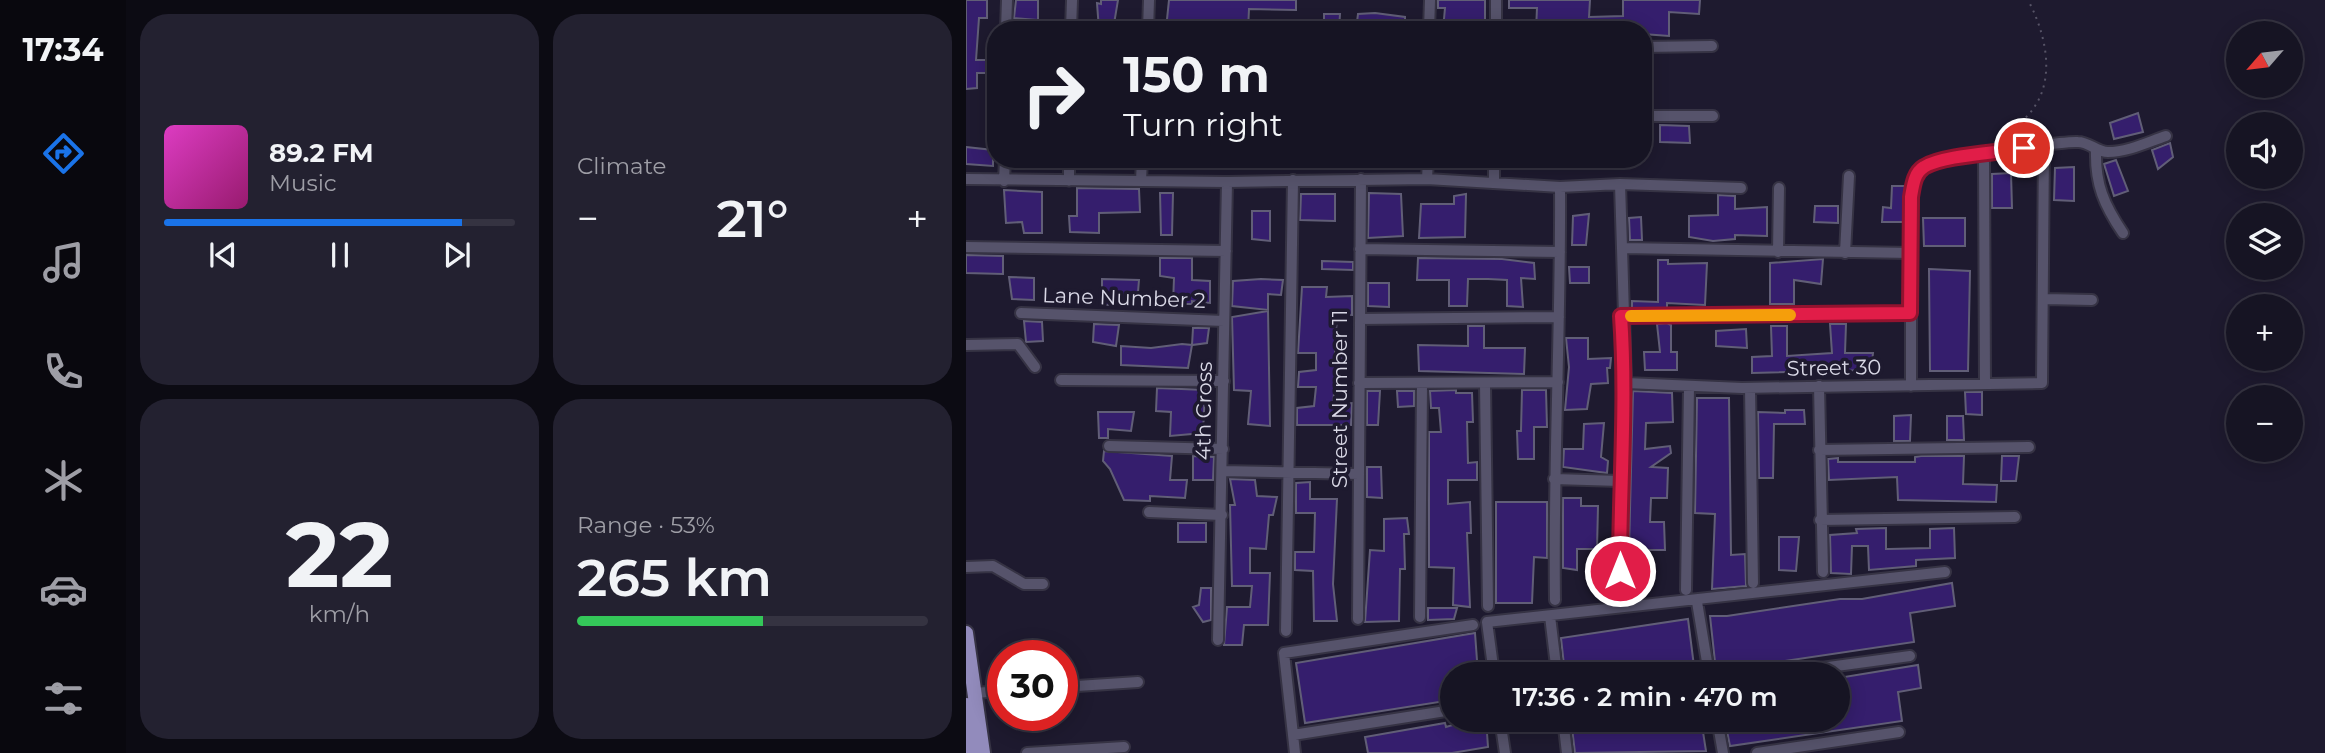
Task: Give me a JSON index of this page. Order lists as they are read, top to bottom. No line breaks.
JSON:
{"streets":{"street":["Lane Number 2","Street 30","Street Number 11","4th Cross"]},"crossings":[["Lane Number 2","4th Cross"]],"north":"bottom left","page":{"tabs":"17:34","tile":["Climate",["22","km/h"],["Range · 53%","265 km"]],"map_buttons":["+","−"],"turn":["150 m","Turn right"],"song":["89.2 FM","Music"],"heat":["−","21°","+"],"limit":"30","trip":"17:36 · 2 min · 470 m"}}
